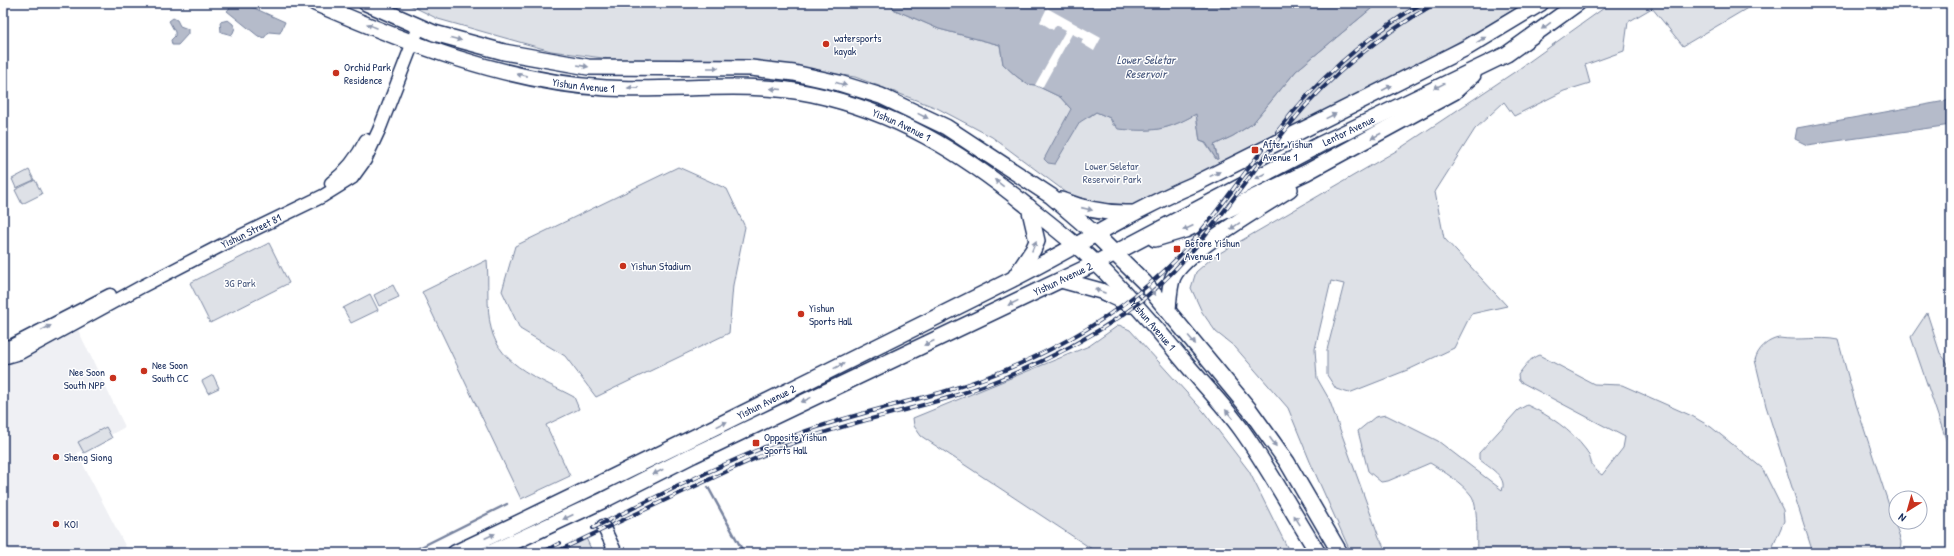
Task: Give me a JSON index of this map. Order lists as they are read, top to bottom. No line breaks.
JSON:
{"streets":{"main road":["Yishun Avenue 1","Lentor Avenue","Yishun Avenue 2"],"street":["Yishun Street 81"]},"crossings":[["Yishun Avenue 1","Lentor Avenue"],["Yishun Avenue 1","Yishun Street 81"],["Yishun Avenue 1","Yishun Avenue 2"],["Lentor Avenue","Yishun Avenue 2"]],"water":["Lower Seletar Reservoir"],"parks":["Lower Seletar Reservoir Park","3G Park"],"places":{"other":["watersports kayak","Orchid Park Residence","Yishun Stadium","Yishun Sports Hall","Nee Soon South CC","Nee Soon South NPP","Sheng Siong","KOI"],"transit":["After Yishun Avenue 1","Before Yishun Avenue 1","Opposite Yishun Sports Hall"]},"north":"bottom left"}
